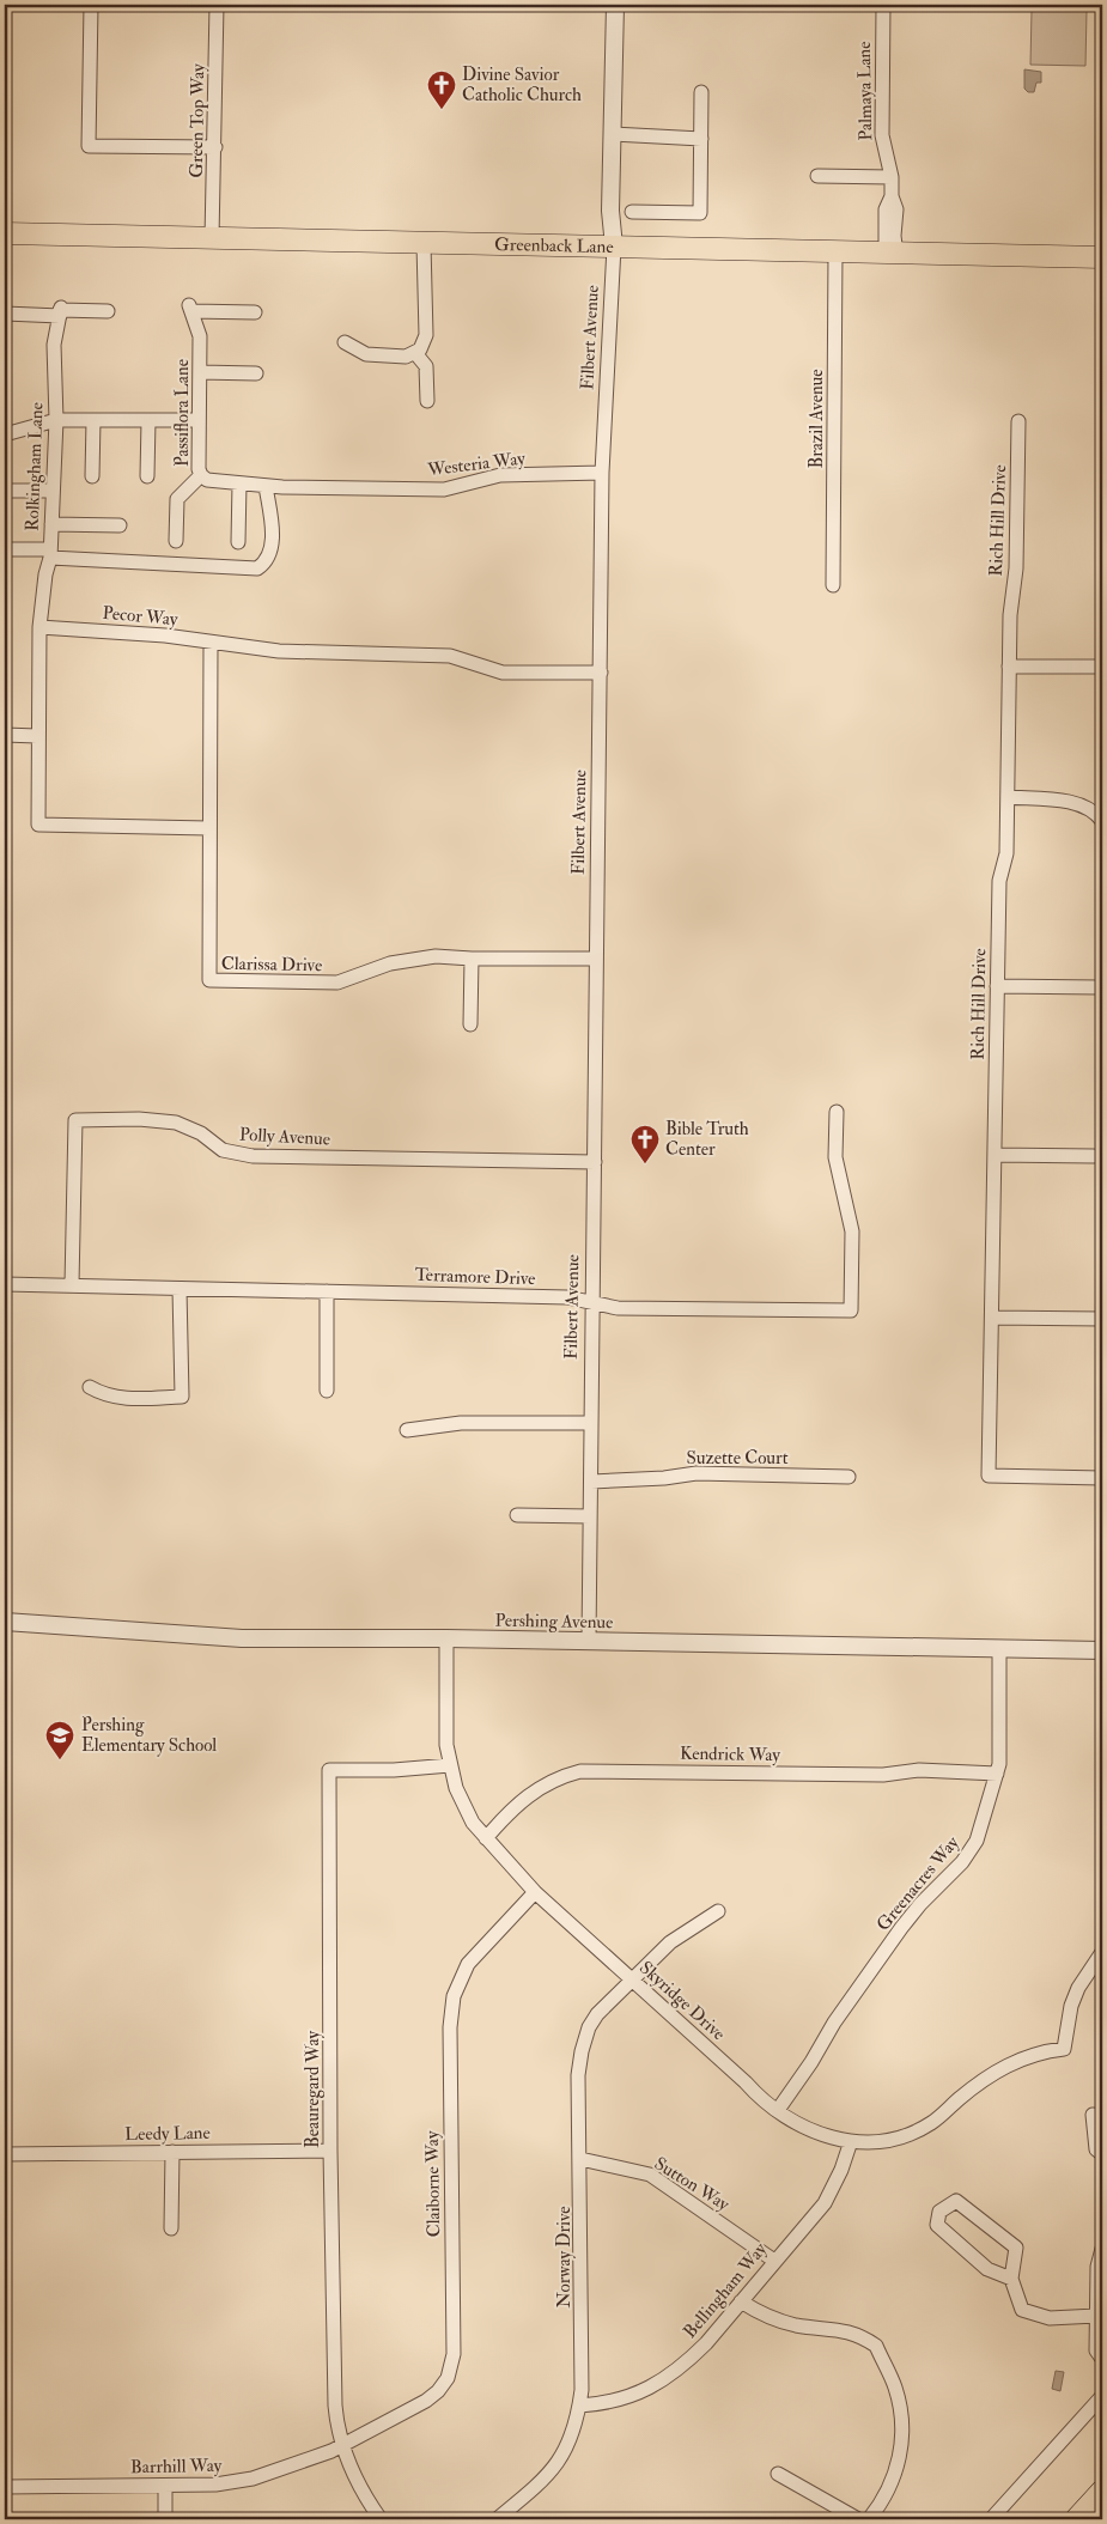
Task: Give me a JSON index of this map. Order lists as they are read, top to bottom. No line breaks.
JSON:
{"streets":{"main road":["Greenback Lane"],"street":["Palmaya Lane","Green Top Way","Filbert Avenue","Passiflora Lane","Brazil Avenue","Westeria Way","Rolkingham Lane","Rich Hill Drive","Pecor Way","Clarissa Drive","Polly Avenue","Terramore Drive","Suzette Court","Pershing Avenue","Kendrick Way","Greenacres Way","Skyridge Drive","Beauregard Way","Leedy Lane","Claiborne Way","Sutton Way","Norway Drive","Bellingham Way","Barrhill Way"]},"crossings":[["Palmaya Lane","Greenback Lane"],["Green Top Way","Greenback Lane"],["Greenback Lane","Filbert Avenue"],["Greenback Lane","Brazil Avenue"],["Filbert Avenue","Westeria Way"],["Filbert Avenue","Pecor Way"],["Filbert Avenue","Clarissa Drive"],["Filbert Avenue","Polly Avenue"],["Filbert Avenue","Terramore Drive"],["Filbert Avenue","Suzette Court"],["Filbert Avenue","Pershing Avenue"],["Passiflora Lane","Westeria Way"],["Rolkingham Lane","Pecor Way"],["Pecor Way","Clarissa Drive"],["Polly Avenue","Terramore Drive"],["Pershing Avenue","Greenacres Way"],["Pershing Avenue","Skyridge Drive"],["Kendrick Way","Greenacres Way"],["Kendrick Way","Skyridge Drive"],["Greenacres Way","Skyridge Drive"],["Skyridge Drive","Beauregard Way"],["Skyridge Drive","Claiborne Way"],["Skyridge Drive","Norway Drive"],["Skyridge Drive","Bellingham Way"],["Beauregard Way","Leedy Lane"],["Beauregard Way","Claiborne Way"],["Beauregard Way","Barrhill Way"],["Claiborne Way","Barrhill Way"],["Sutton Way","Norway Drive"],["Sutton Way","Bellingham Way"],["Norway Drive","Bellingham Way"]],"places":{"church":["Divine Savior Catholic Church","Bible Truth Center"],"school or university":["Pershing Elementary School"]}}
